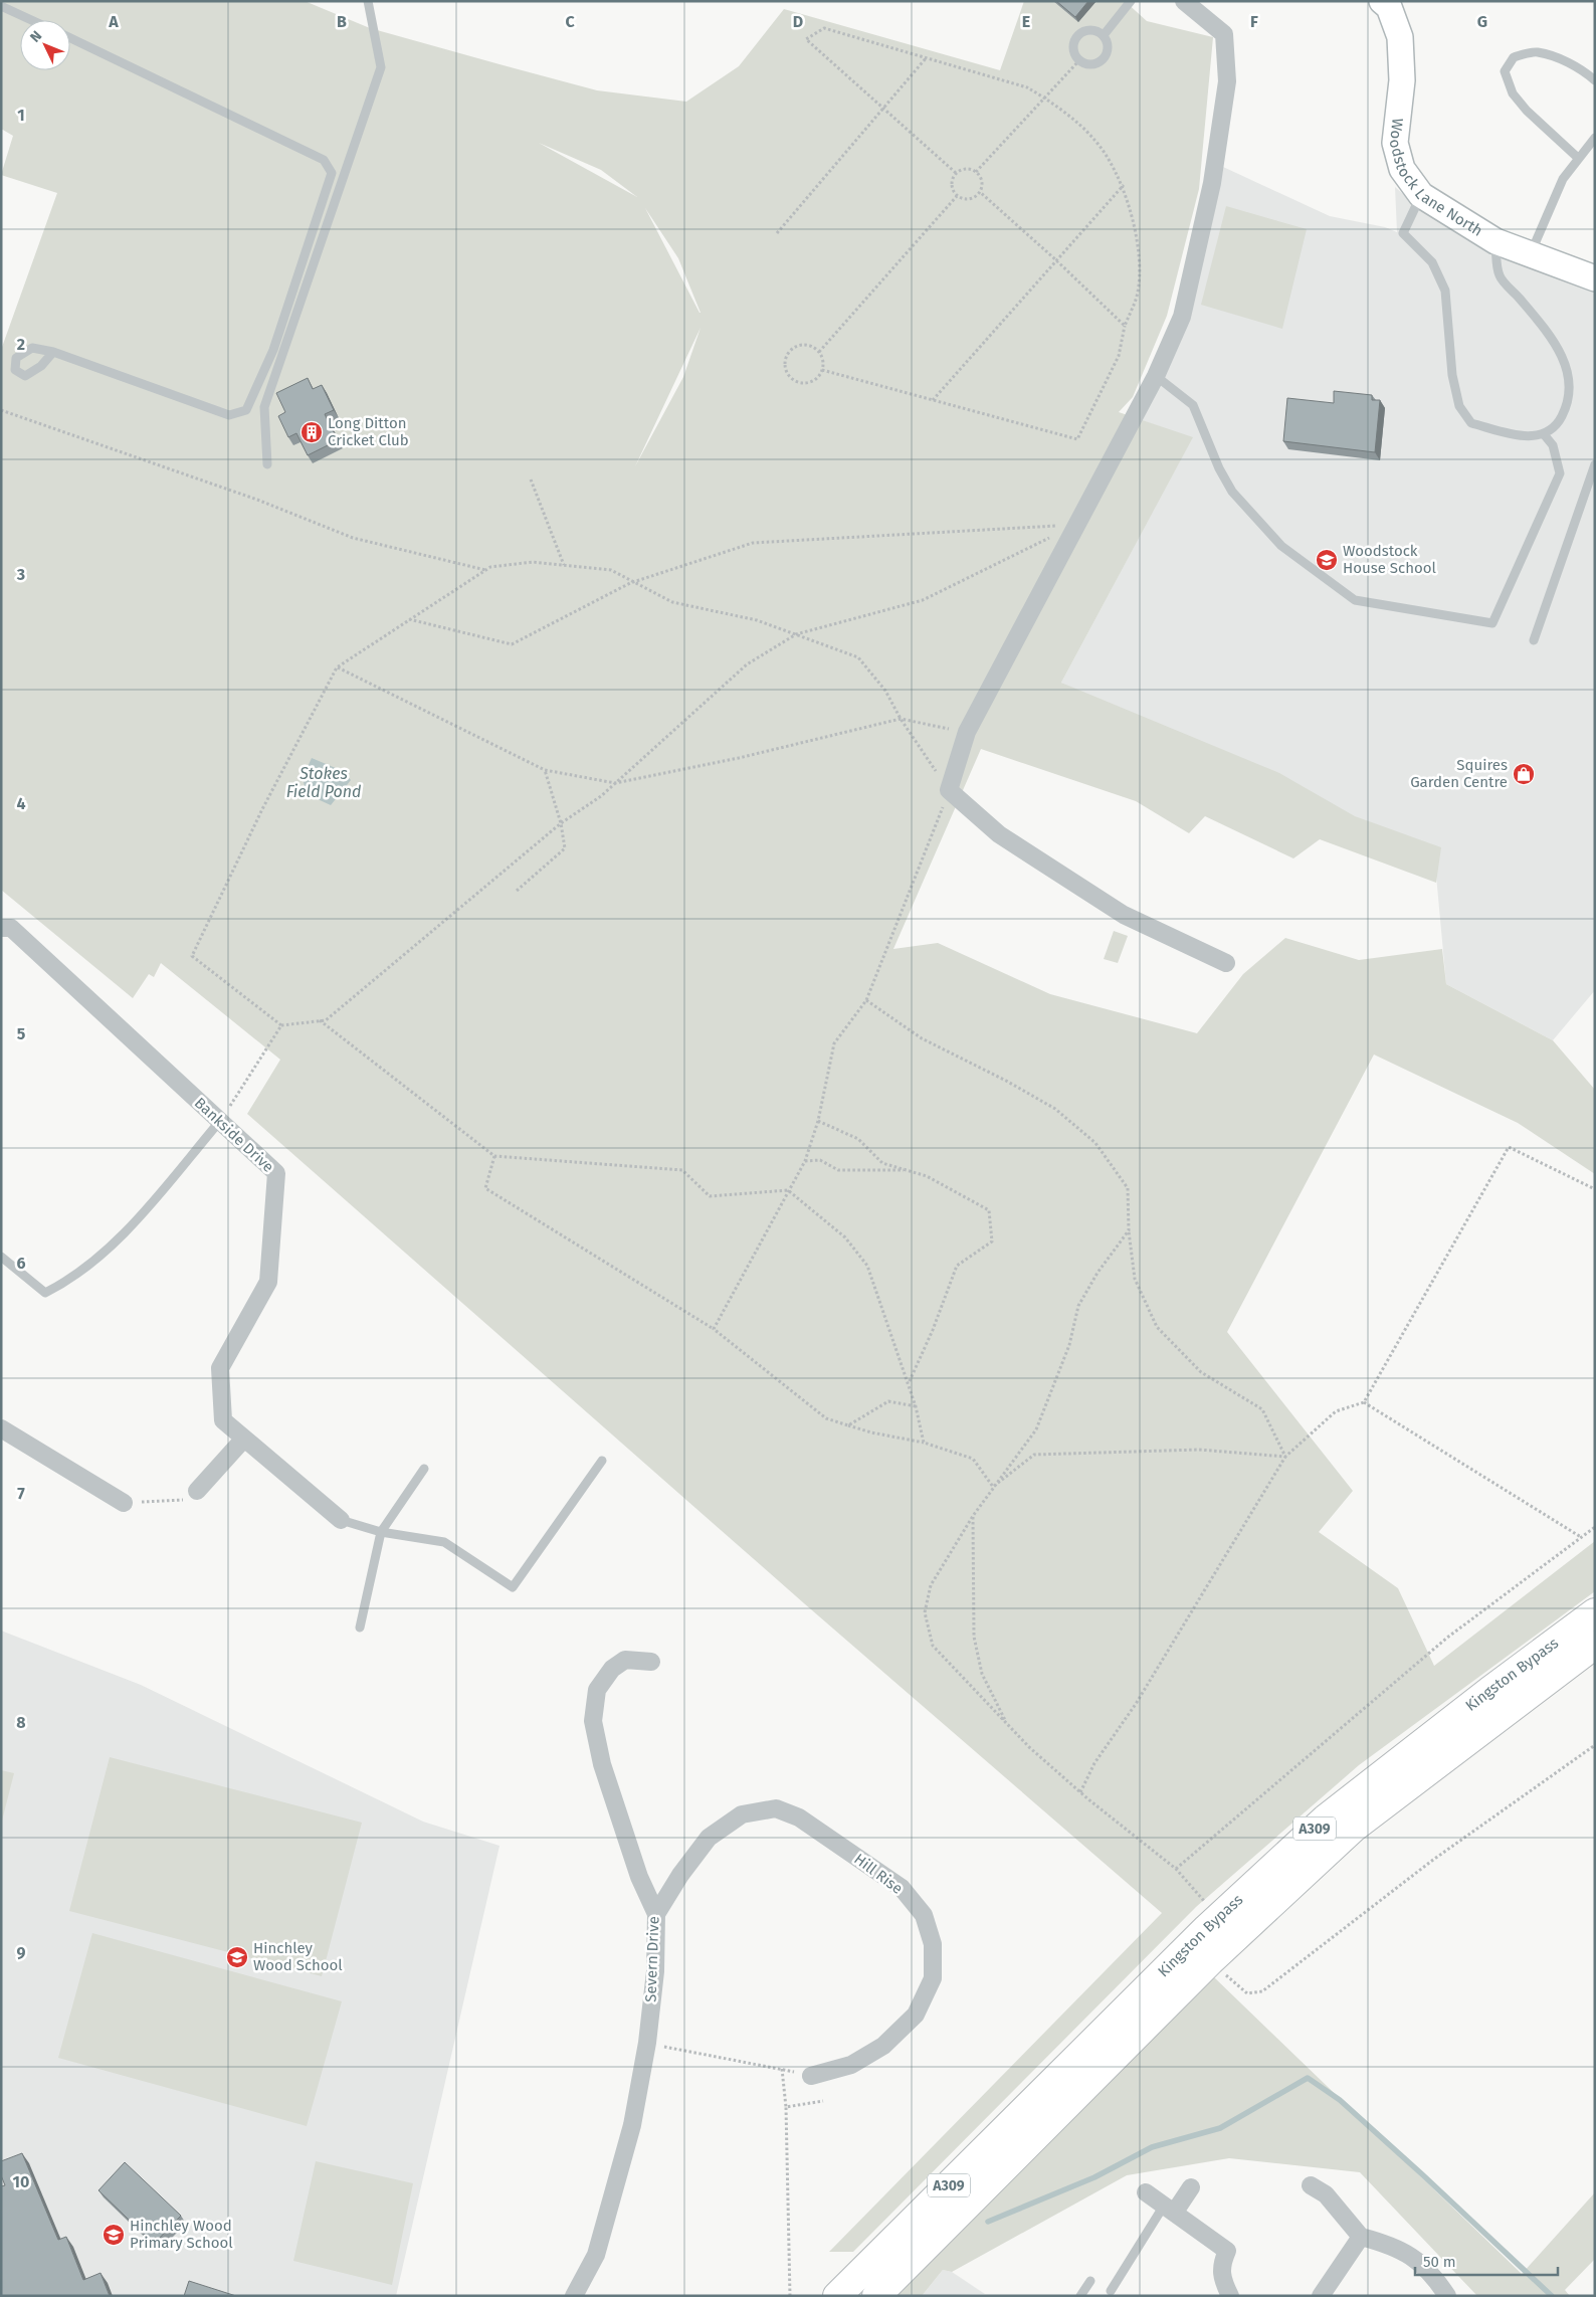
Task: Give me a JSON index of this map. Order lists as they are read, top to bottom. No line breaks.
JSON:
{"streets":{"highway":["Kingston Bypass","A309"],"street":["Woodstock Lane North","Bankside Drive","Hill Rise","Severn Drive"]},"crossings":[["Hill Rise","Severn Drive"]],"water":["Stokes Field Pond"],"places":{"building":["Long Ditton Cricket Club"],"school or university":["Woodstock House School","Hinchley Wood School","Hinchley Wood Primary School"],"shop":["Squires Garden Centre"]},"scale_bar":"50 m","north":"top left","grid":{"columns":["A","B","C","D","E","F","G"],"rows":["1","2","3","4","5","6","7","8","9","10"]}}
